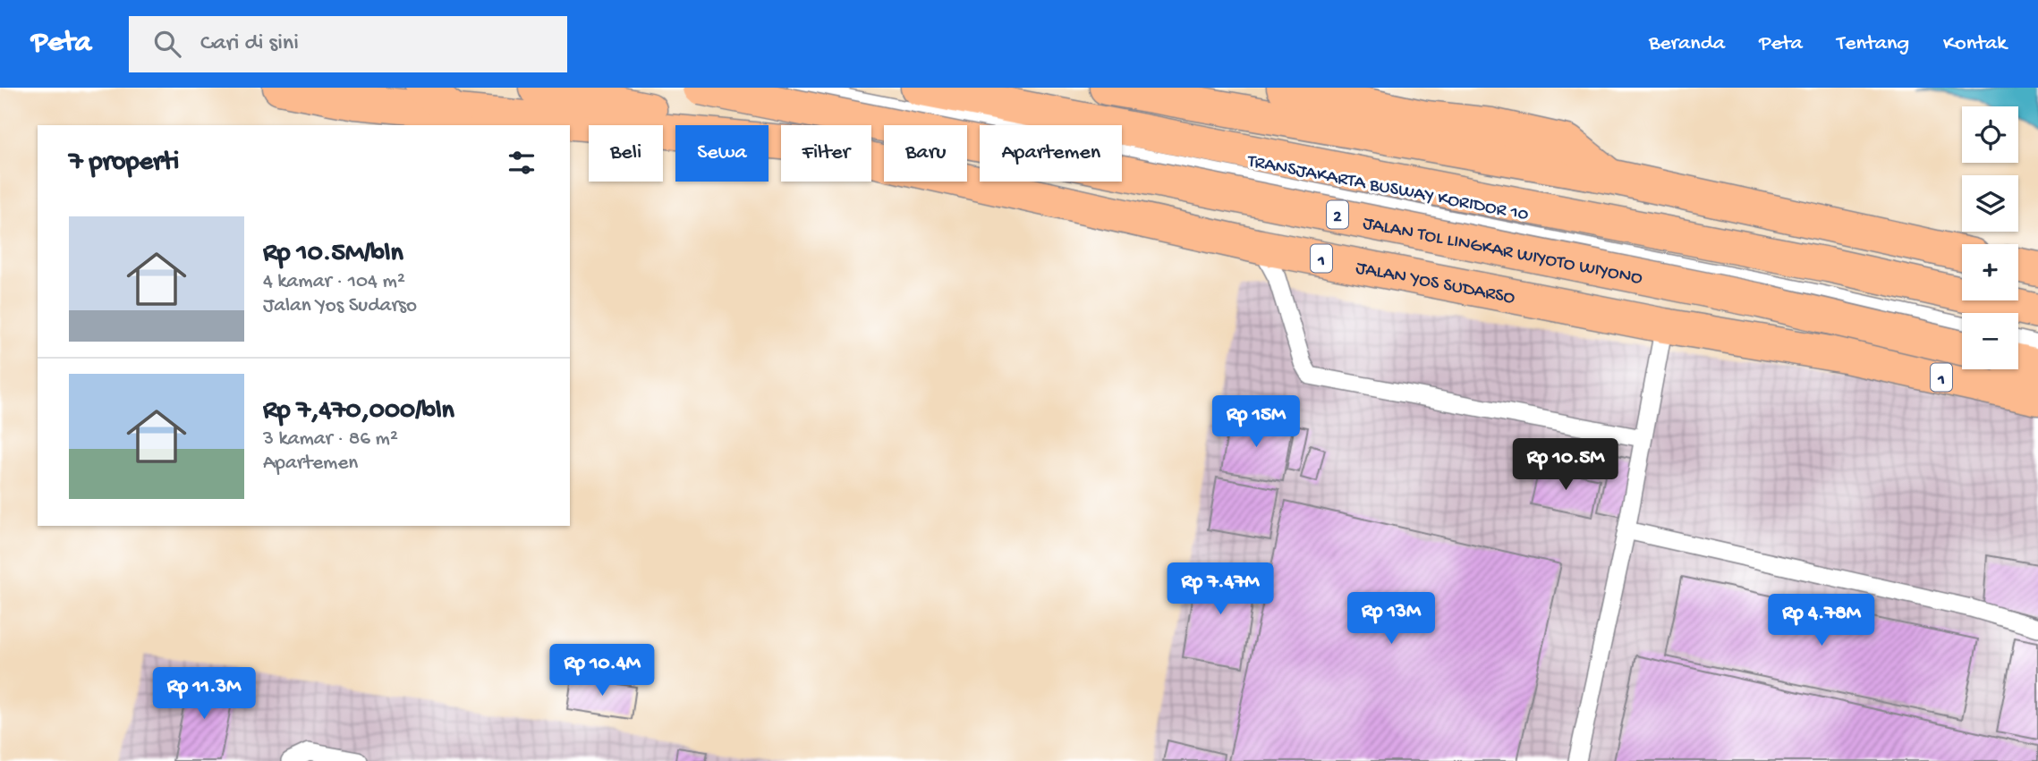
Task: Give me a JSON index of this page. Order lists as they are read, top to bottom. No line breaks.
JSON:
{"streets":{"highway":["2","JALAN TOL LINGKAR WIYOTO WIYONO","1","JALAN YOS SUDARSO"],"lane":["TRANSJAKARTA BUSWAY KORIDOR 10"]},"page":{"header":"Peta","search":"Cari di sini","nav":["Beranda","Peta","Tentang","Kontak"],"map_buttons":["+","−"],"chip":["Beli","Sewa","Filter","Baru","Apartemen"],"heading":"7 properti","list":[{"name":"Rp 10.5M/bln","note":"4 kamar · 104 m² · Jalan Yos Sudarso"},{"name":"Rp 7,470,000/bln","note":"3 kamar · 86 m² · Apartemen"}],"price":["Rp 15M","Rp 10.5M","Rp 7.47M","Rp 13M","Rp 4.78M","Rp 10.4M","Rp 11.3M"]}}
